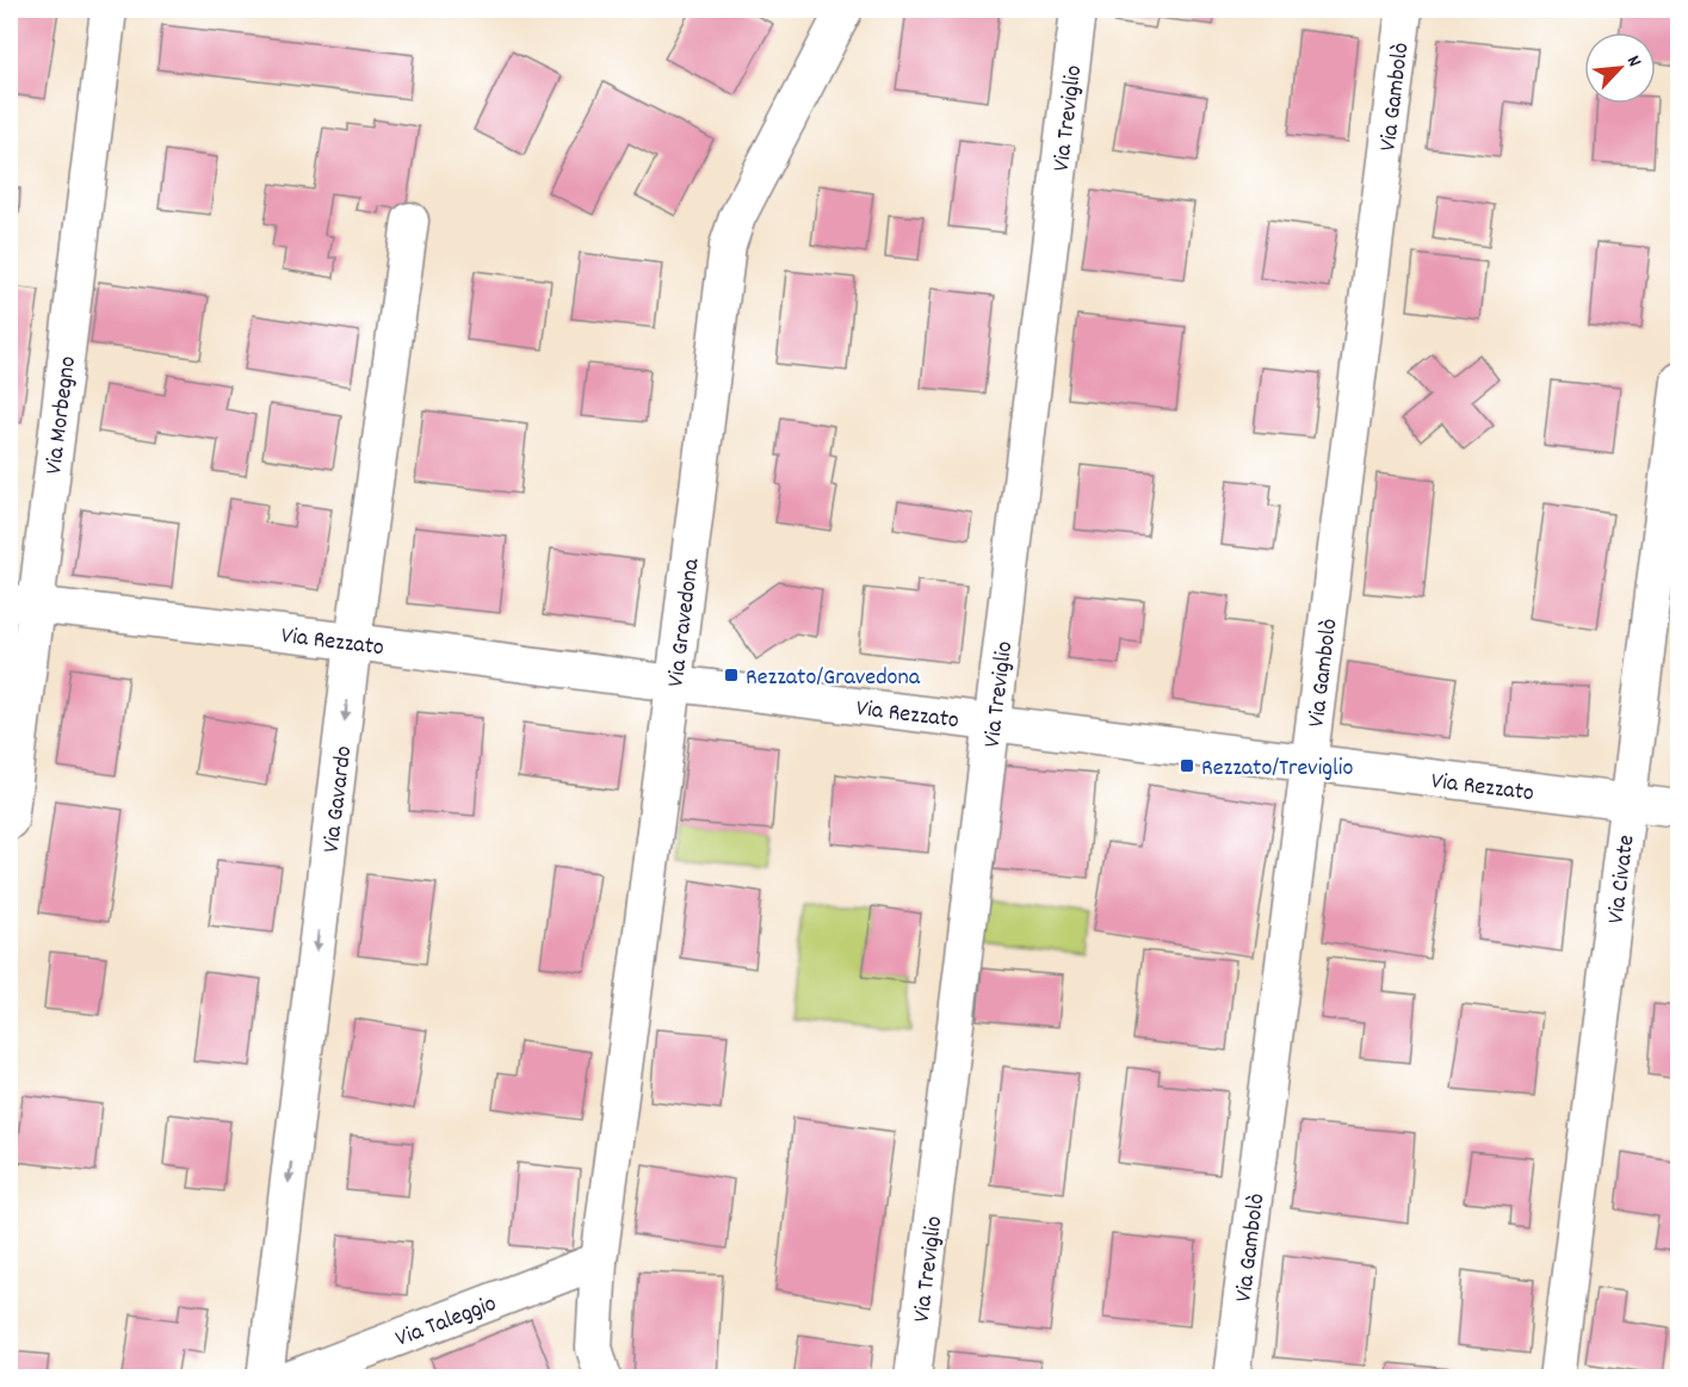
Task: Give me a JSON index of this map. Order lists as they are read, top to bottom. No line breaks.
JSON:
{"streets":{"street":["Via Gambolò","Via Treviglio","Via Morbegno","Via Gravedona","Via Rezzato","Via Gavardo","Via Civate","Via Taleggio"]},"crossings":[["Via Gambolò","Via Rezzato"],["Via Treviglio","Via Rezzato"],["Via Morbegno","Via Rezzato"],["Via Gravedona","Via Rezzato"],["Via Gravedona","Via Taleggio"],["Via Rezzato","Via Gavardo"],["Via Rezzato","Via Civate"]],"one_way":["Via Gavardo"],"places":{"transit":["Rezzato/Gravedona","Rezzato/Treviglio"]},"north":"top right"}
